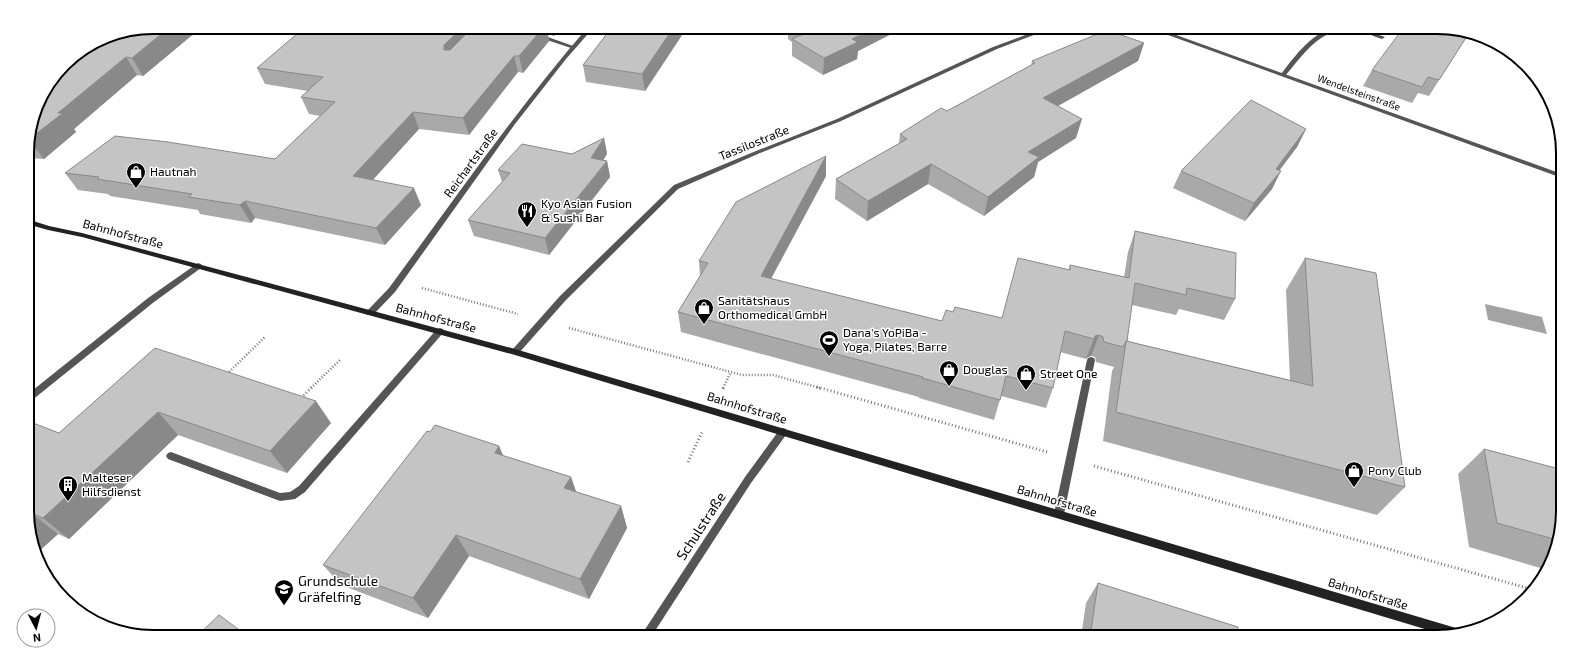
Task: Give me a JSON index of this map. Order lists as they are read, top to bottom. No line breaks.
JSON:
{"streets":{"street":["Wendelsteinstraße","Tassilostraße","Reichartstraße","Bahnhofstraße","Schulstraße"]},"crossings":[["Tassilostraße","Bahnhofstraße"],["Reichartstraße","Bahnhofstraße"],["Bahnhofstraße","Schulstraße"]],"places":{"shop":["Hautnah","Sanitätshaus Orthomedical GmbH","Douglas","Street One","Pony Club"],"restaurant":["Kyo Asian Fusion & Sushi Bar"],"sports":["Dana's YoPiBa - Yoga, Pilates, Barre"],"building":["Malteser Hilfsdienst"],"school or university":["Grundschule Gräfelfing"]},"north":"bottom"}
